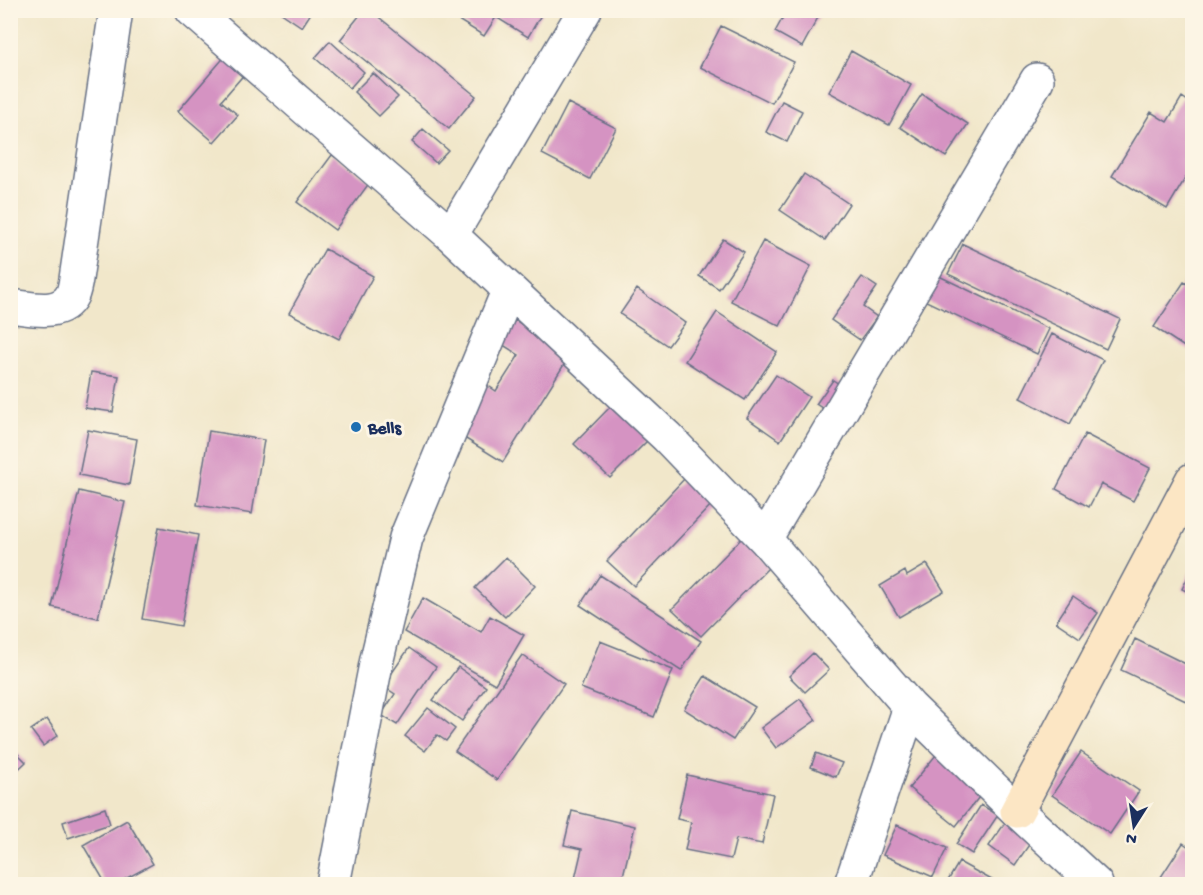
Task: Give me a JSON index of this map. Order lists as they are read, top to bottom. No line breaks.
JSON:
{"places":["Bells"],"north":"bottom"}
